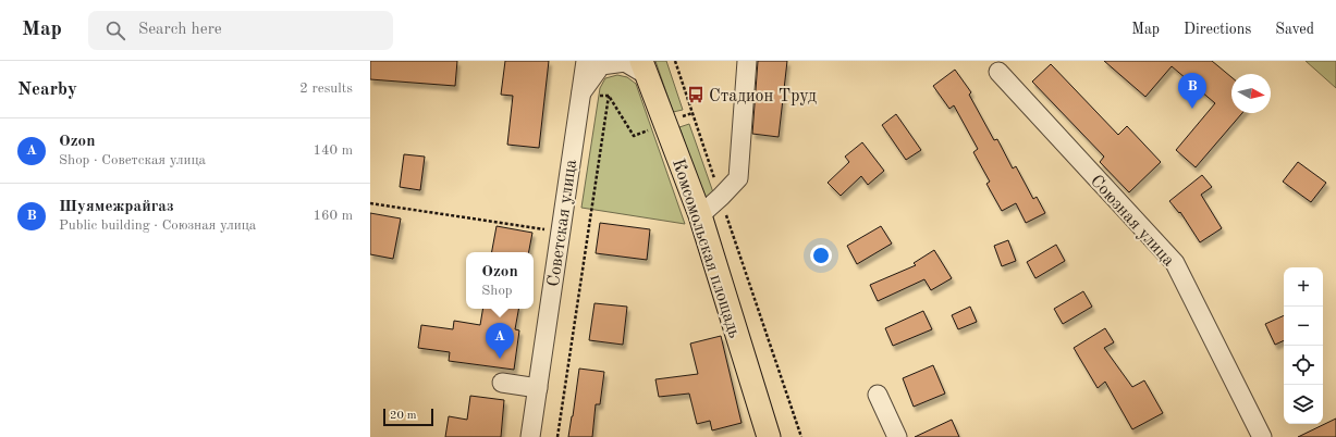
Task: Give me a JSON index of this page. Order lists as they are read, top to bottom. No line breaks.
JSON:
{"streets":{"main road":["Комсомольская площадь"],"street":["Союзная улица","Советская улица"]},"places":{"bus stop":["Стадион Труд"]},"scale_bar":"20 m","north":"right","page":{"header":"Map","search":"Search here","nav":["Map","Directions","Saved"],"heading":["Nearby","2 results"],"pins":["B","A"],"list":[{"mark":"A","name":"Ozon","note":"Shop · Советская улица","value":"140 m"},{"mark":"B","name":"Шуямежрайгаз","note":"Public building · Союзная улица","value":"160 m"}],"popup":["Ozon","Shop"],"map_buttons":["+","−"],"scale":"20 m"}}
